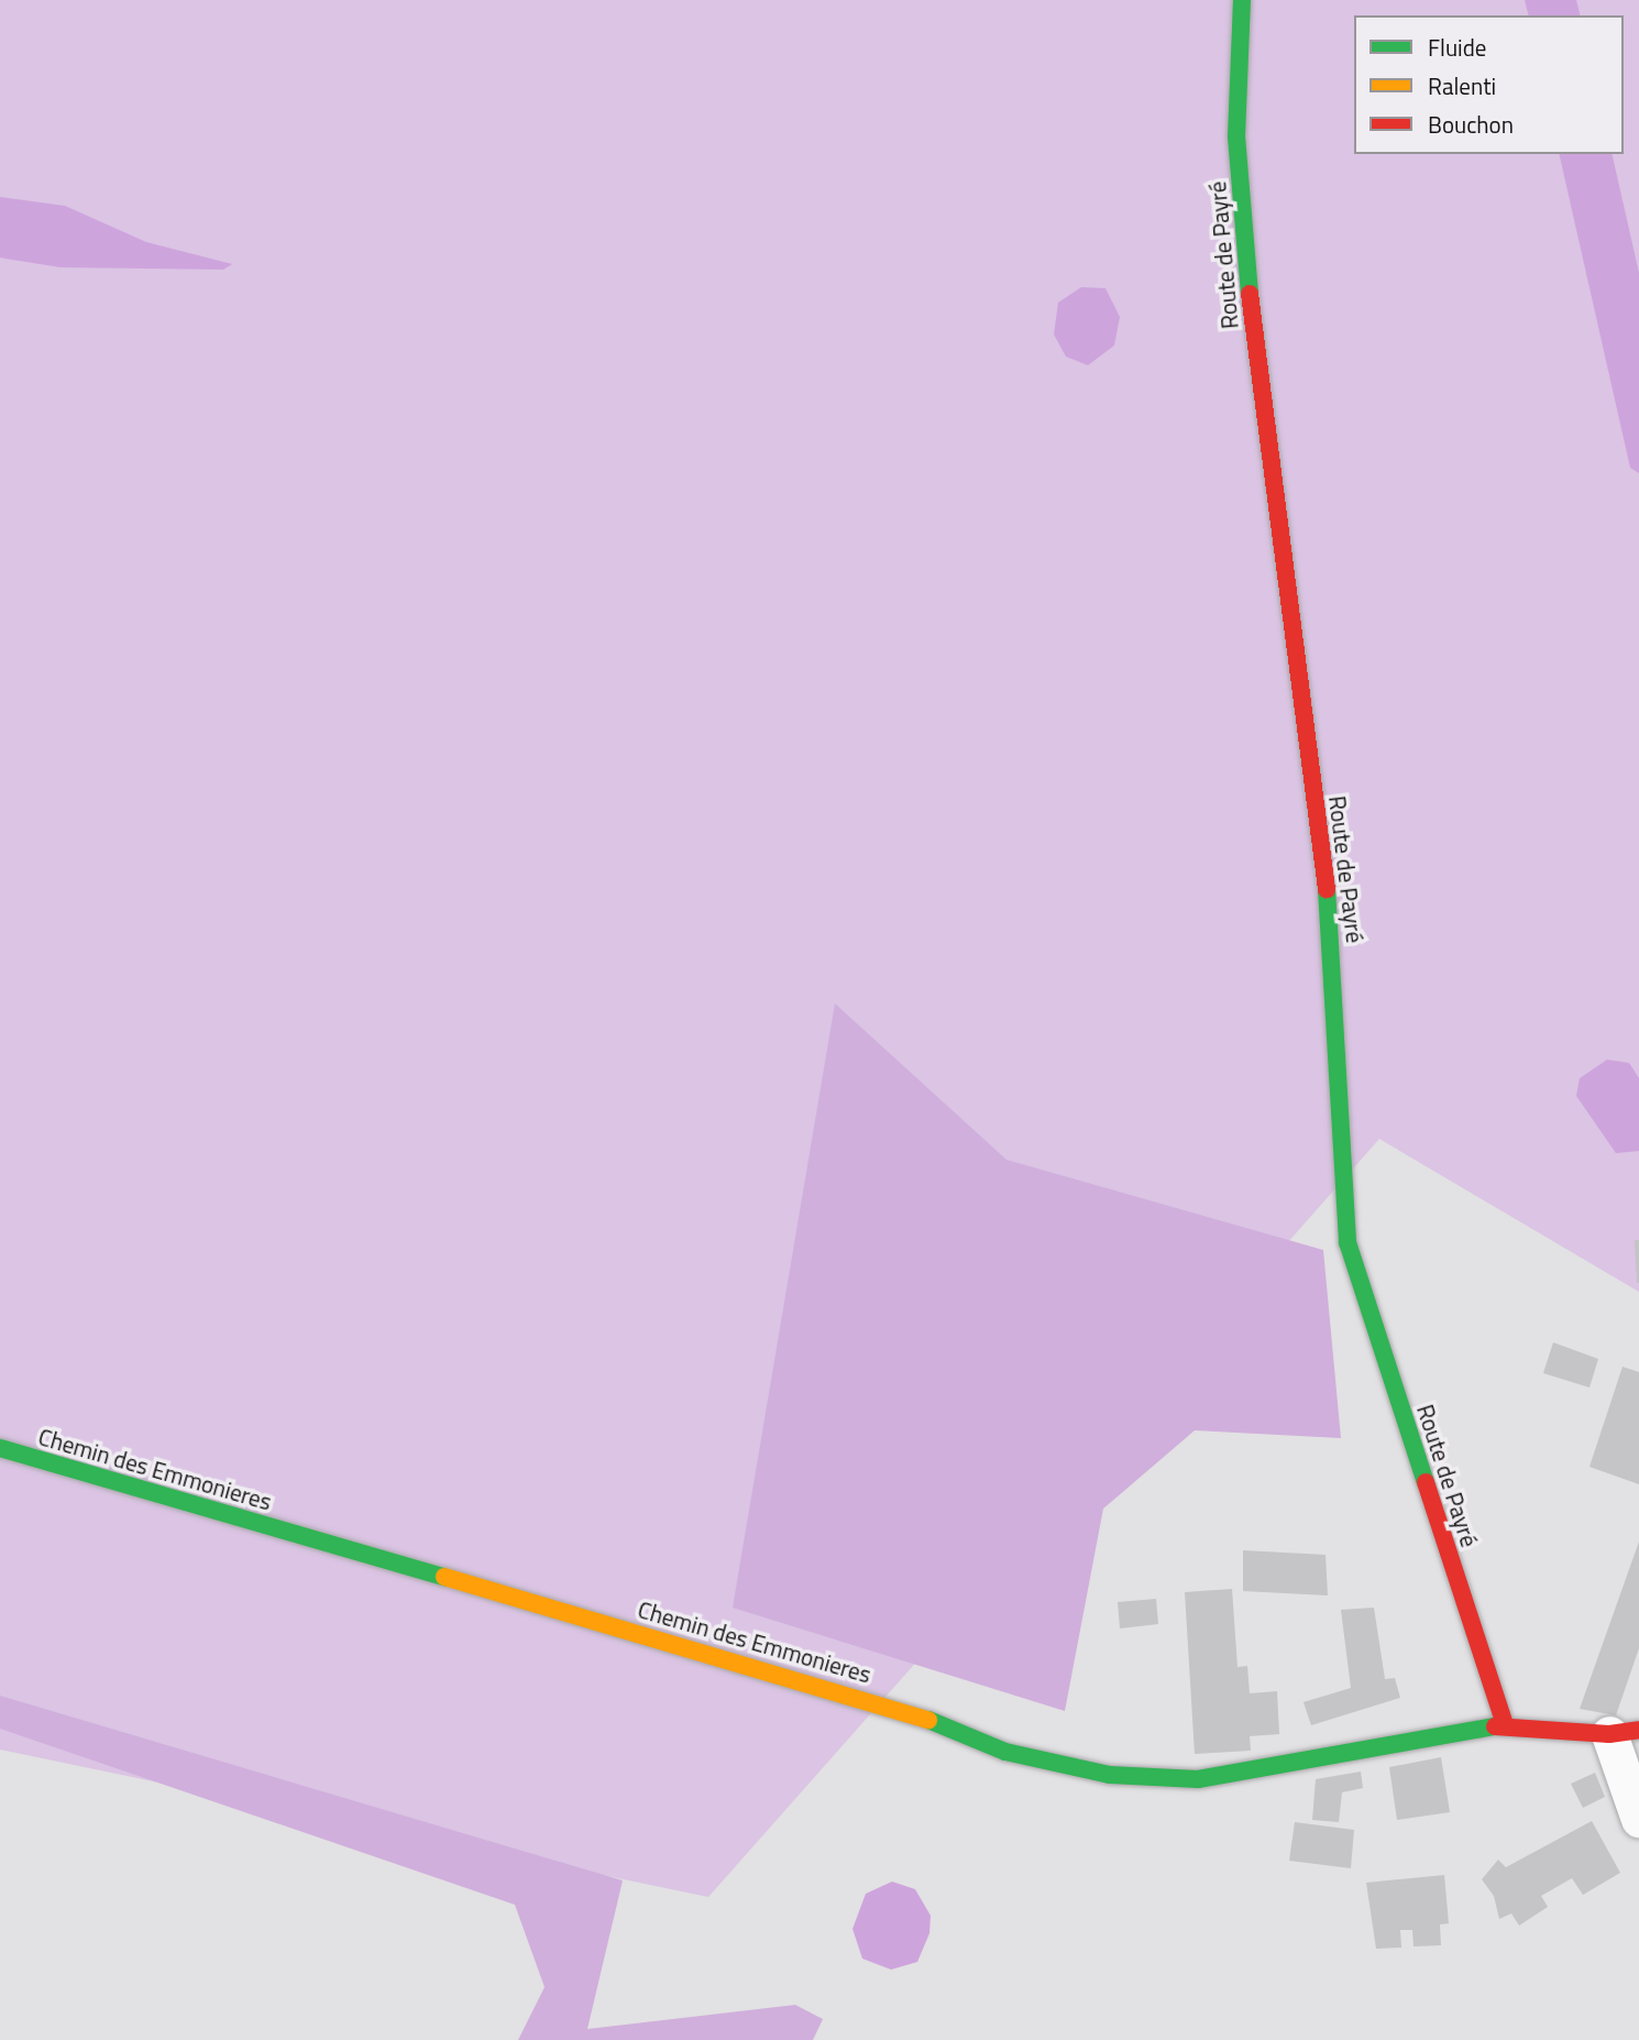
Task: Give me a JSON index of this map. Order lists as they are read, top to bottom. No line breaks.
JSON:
{"streets":{"street":["Route de Payré","Chemin des Emmonieres"]},"crossings":[["Route de Payré","Chemin des Emmonieres"]],"legend":["Fluide","Ralenti","Bouchon"]}
